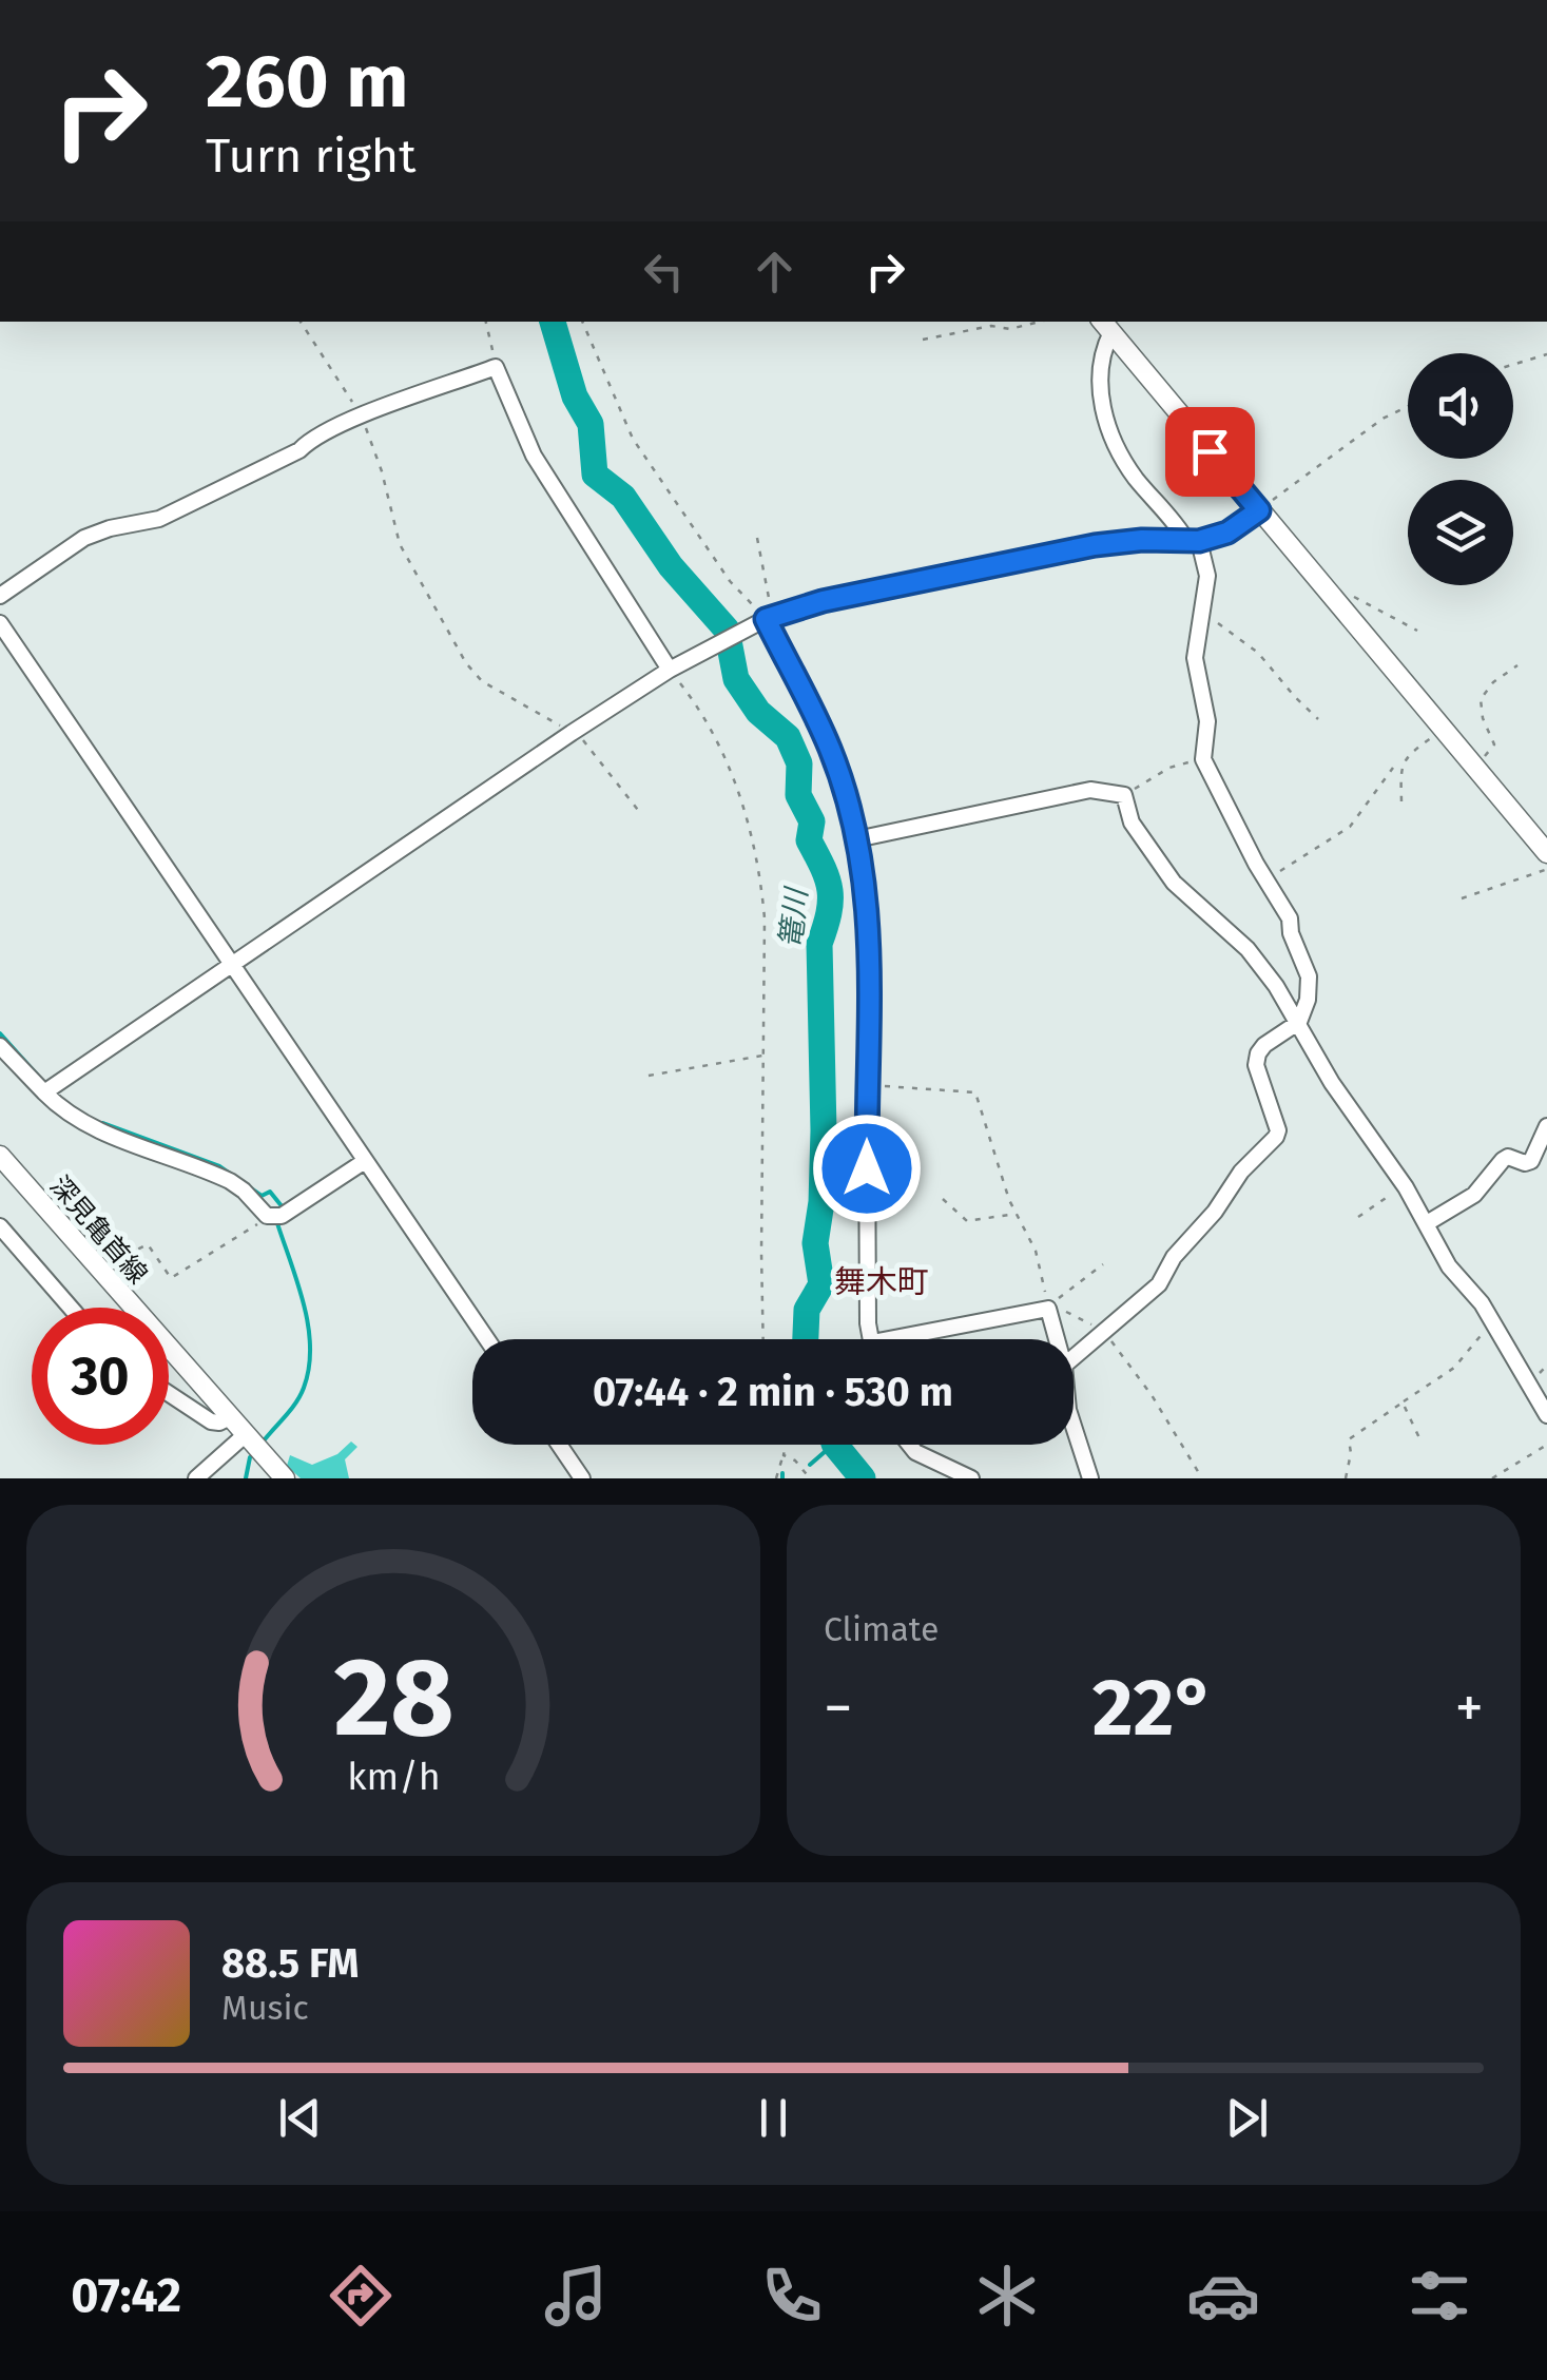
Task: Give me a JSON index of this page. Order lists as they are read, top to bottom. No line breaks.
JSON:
{"streets":{"street":["深見亀首線"]},"districts":["舞木町"],"water":["篭川"],"page":{"turn":["260 m","Turn right"],"limit":"30","trip":"07:44 · 2 min · 530 m","tile":"Climate","heat":["−","22°","+"],"song":["88.5 FM","Music"],"tabs":"07:42","gauge":["28","km/h"]}}
